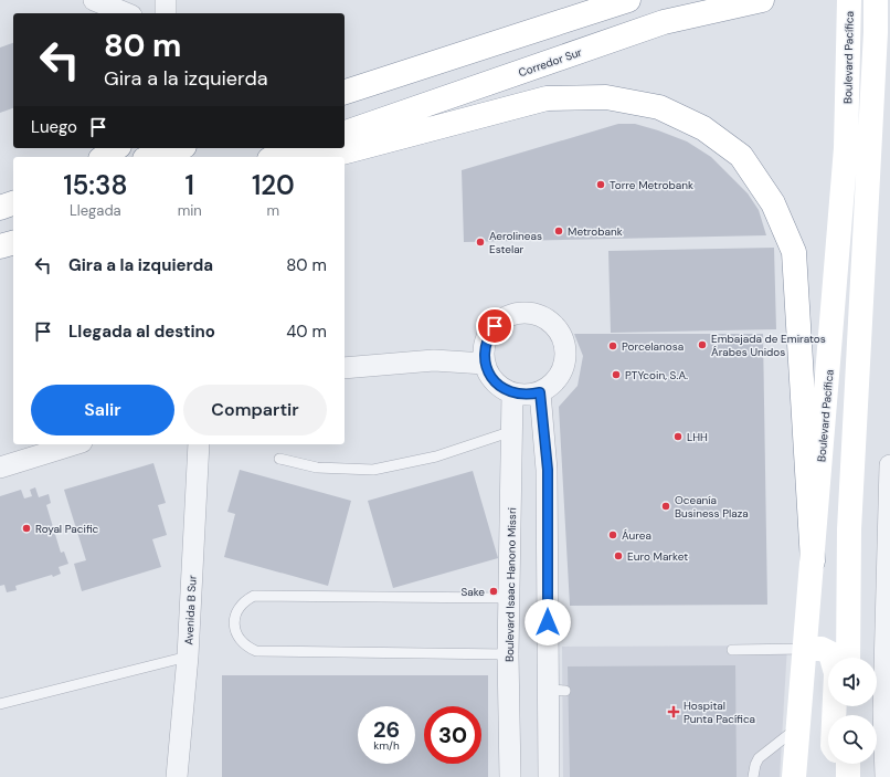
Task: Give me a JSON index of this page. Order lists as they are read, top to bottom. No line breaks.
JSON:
{"streets":{"main road":["Boulevard Pacífica","Corredor Sur"],"street":["Boulevard Isaac Hanono Missri","Avenida B Sur"]},"places":{"other":["Torre Metrobank","Metrobank","Aerolineas Estelar","Embajada de Emiratos Árabes Unidos","Porcelanosa","PTYcoin, S.A.","LHH","Oceanía Business Plaza","Royal Pacific","Áurea","Euro Market","Sake"],"health":["Hospital Punta Pacífica"]},"page":{"turn":["80 m","Gira a la izquierda"],"then":"Luego","eta":["15:38","Llegada","1","min","120","m"],"list":[{"name":"Gira a la izquierda","value":"80 m"},{"name":"Llegada al destino","value":"40 m"}],"buttons":["Salir","Compartir"],"speed":"26 km/h","limit":"30"}}
